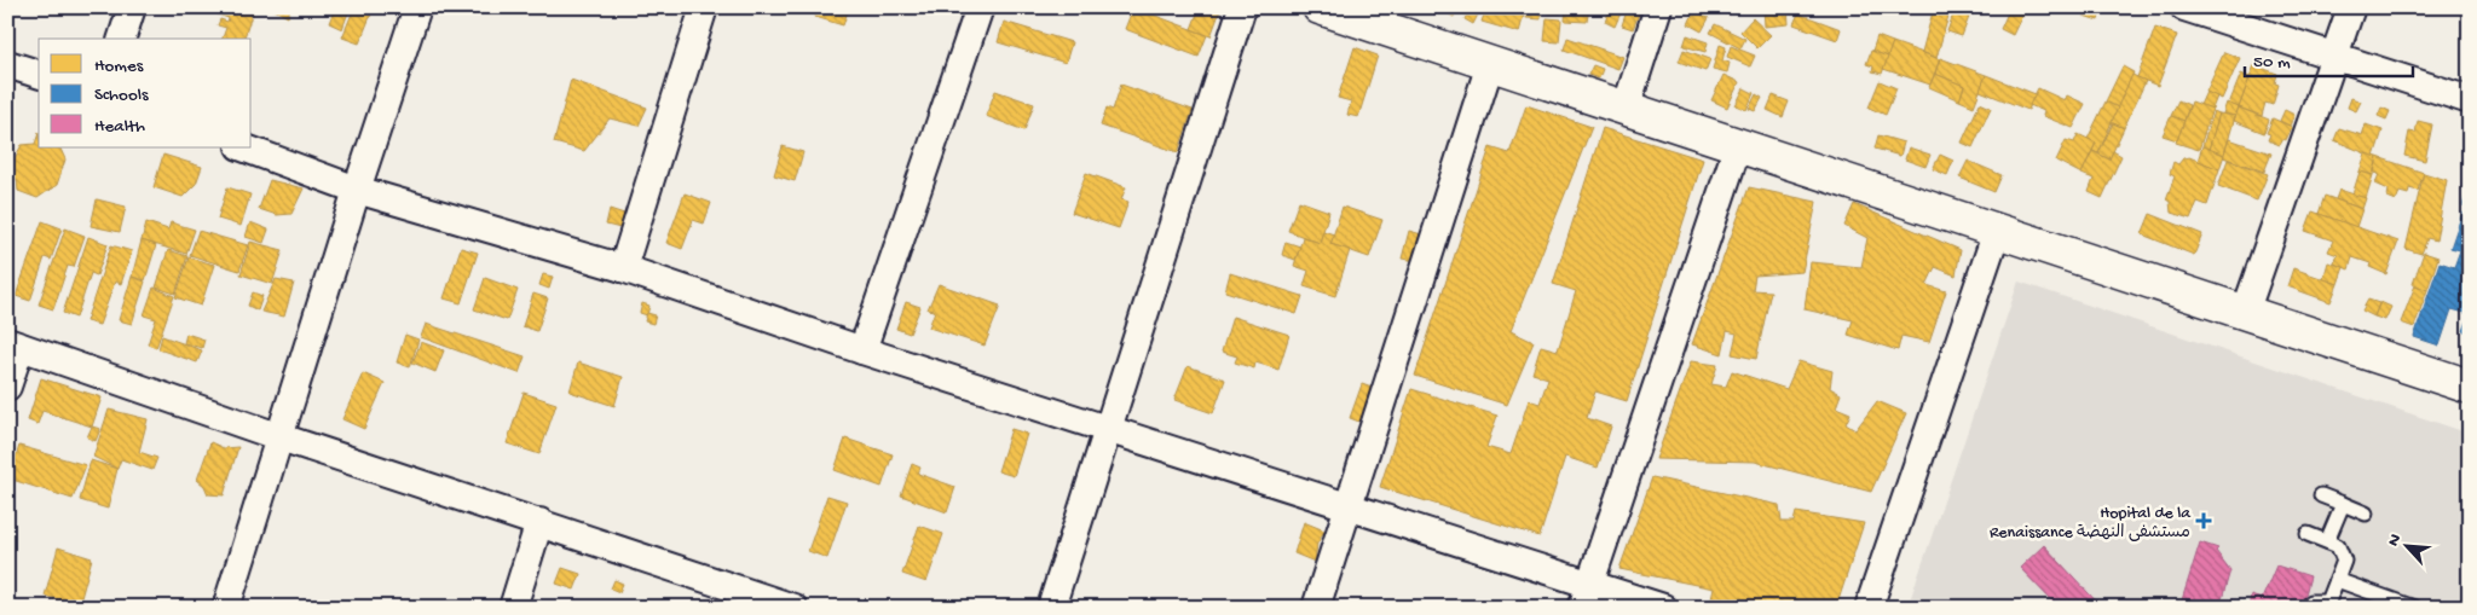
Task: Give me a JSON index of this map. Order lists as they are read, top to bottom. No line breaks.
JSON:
{"places":{"health":["Hopital de la Renaissance مستشفى النهضة"]},"legend":["Homes","Schools","Health"],"scale_bar":"50 m","north":"top left"}
